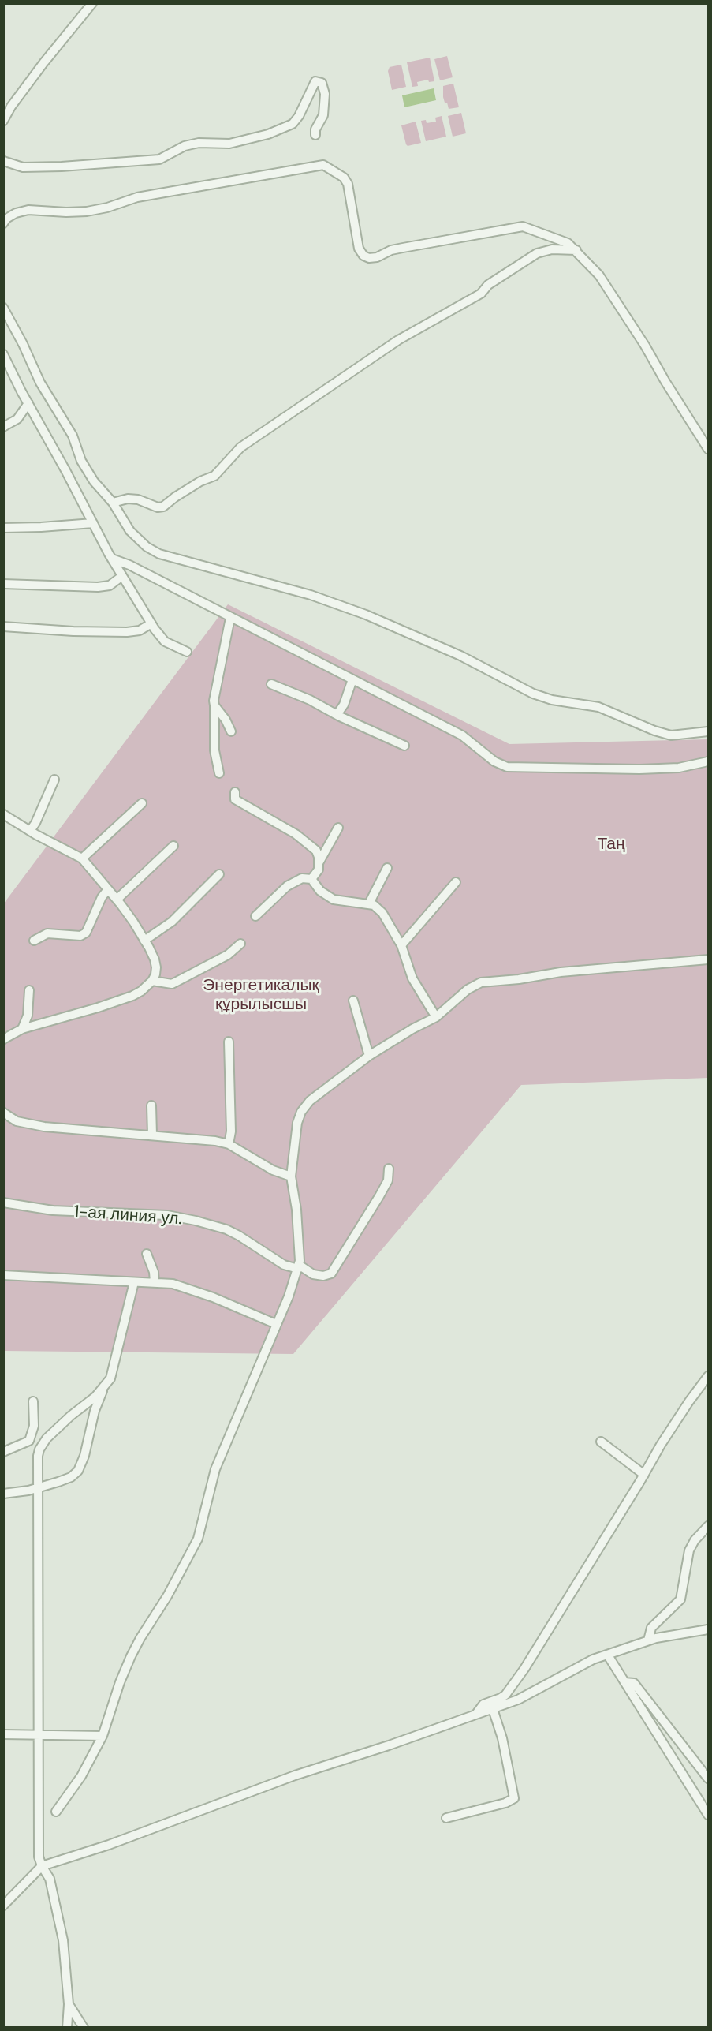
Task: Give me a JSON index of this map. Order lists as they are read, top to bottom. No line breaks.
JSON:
{"streets":{"street":["1-ая линия ул."]},"parks":["Таң","Энергетикалық құрылысшы"]}
